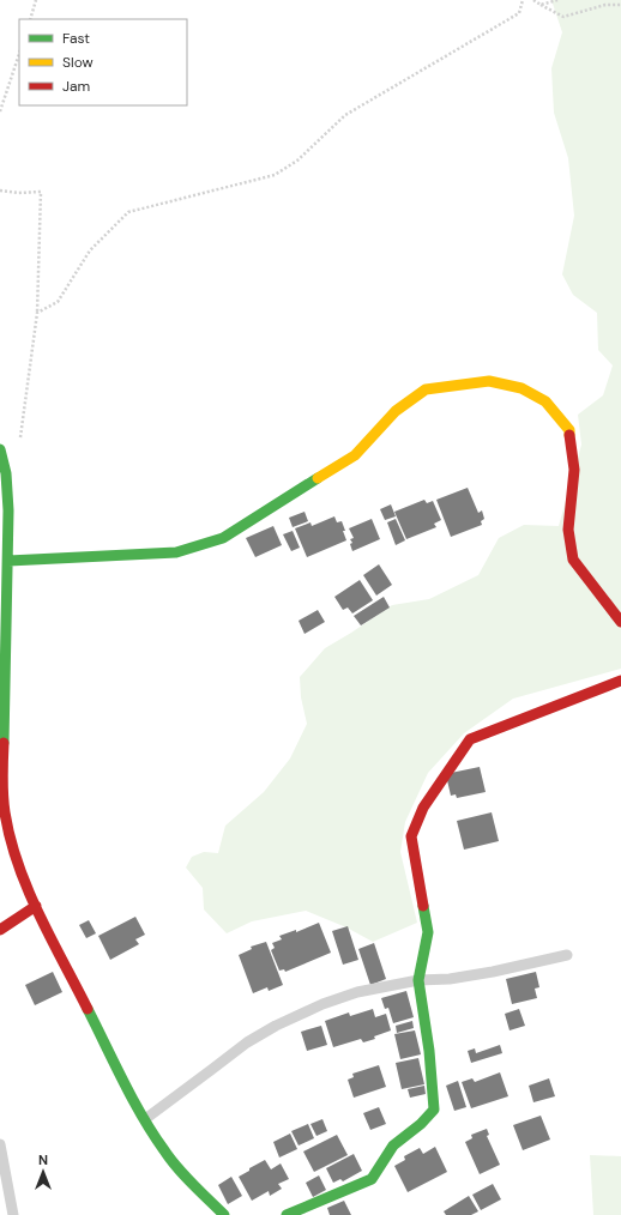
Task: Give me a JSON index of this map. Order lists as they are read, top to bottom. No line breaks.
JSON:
{"legend":["Fast","Slow","Jam"],"north":"top"}
